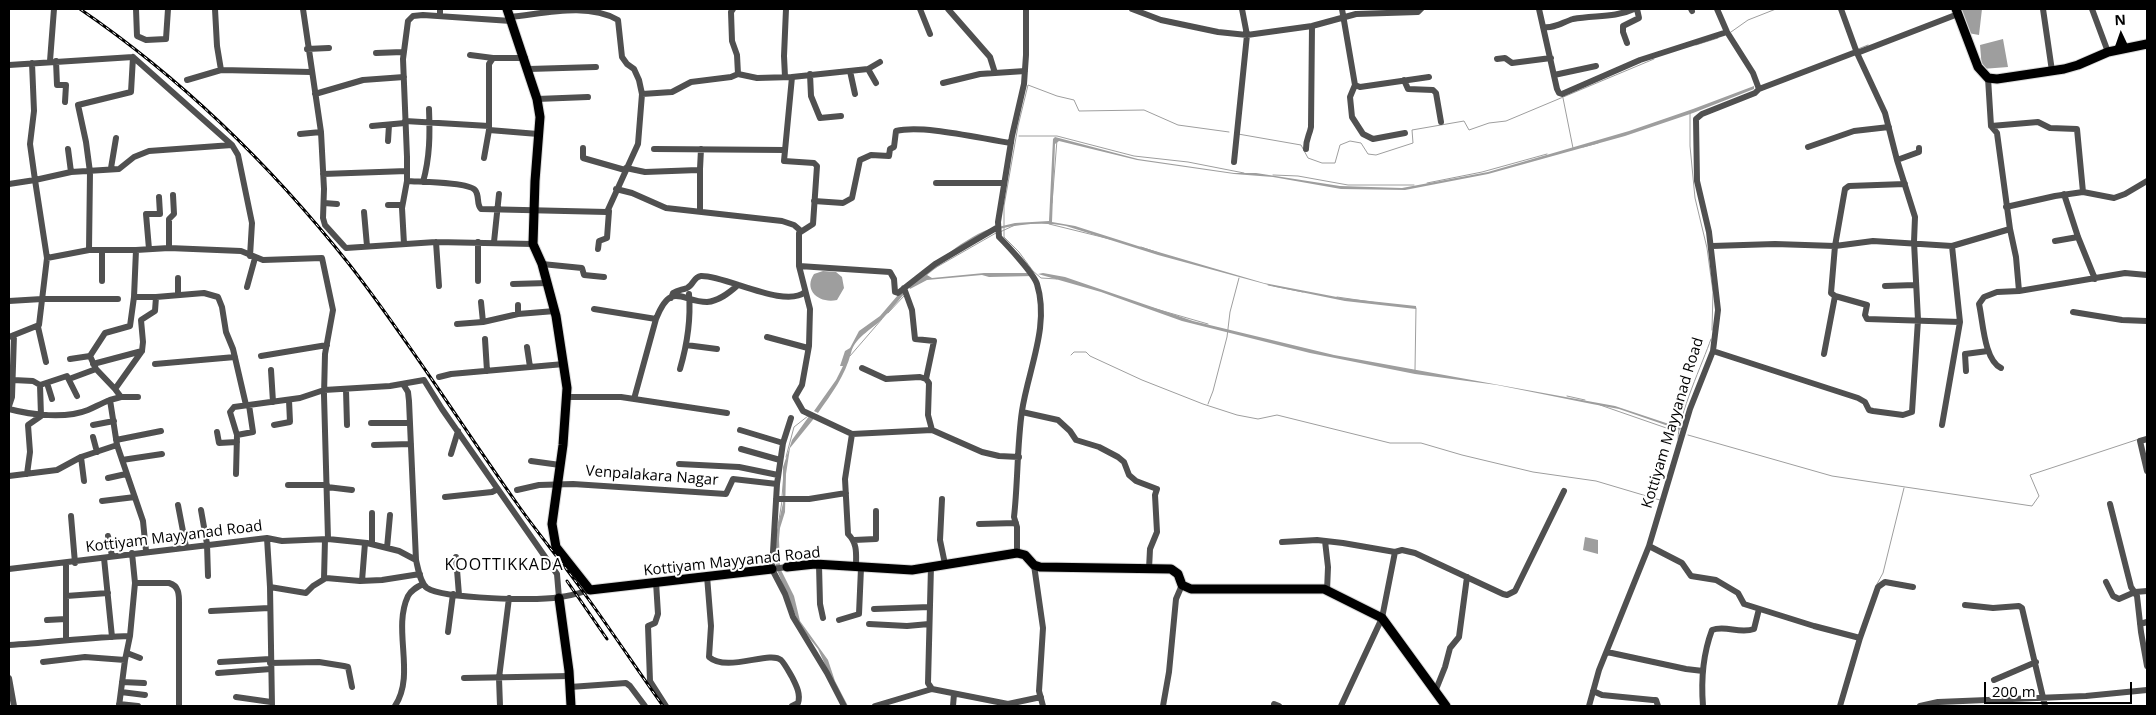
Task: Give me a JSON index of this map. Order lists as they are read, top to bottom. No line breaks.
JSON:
{"streets":{"main road":["Kottiyam Mayyanad Road"],"street":["Venpalakara Nagar"]},"districts":["KOOTTIKKADA"],"scale_bar":"200 m","north":"top"}
